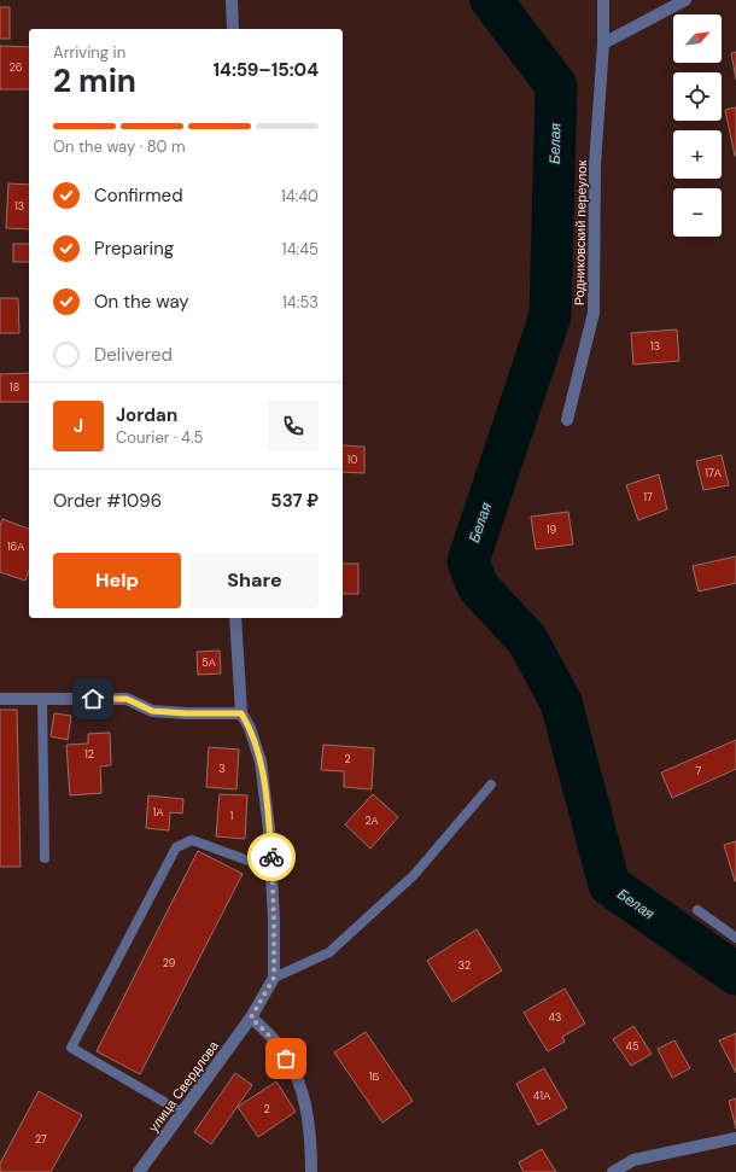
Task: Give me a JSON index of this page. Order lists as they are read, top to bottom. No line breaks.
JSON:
{"streets":{"street":["Родниковский переулок","улица Свердлова"]},"water":["Белая"],"house_numbers":["26","13","13","18","10","17А","17","19","16А","5А","12","2","3","7","1А","1","2А","29","32","43","45","1Б","41А","2","27"],"north":"top right","page":{"map_buttons":["+","−"],"heading":["2 min","Arriving in","14:59–15:04"],"panel":["Jordan","Courier · 4.5","Order #1096","537 ₽"],"bar":"On the way · 80 m","list":[["Confirmed","14:40"],["Preparing","14:45"],["On the way","14:53"],"Delivered"],"round":"J","buttons":["Help","Share"]}}
